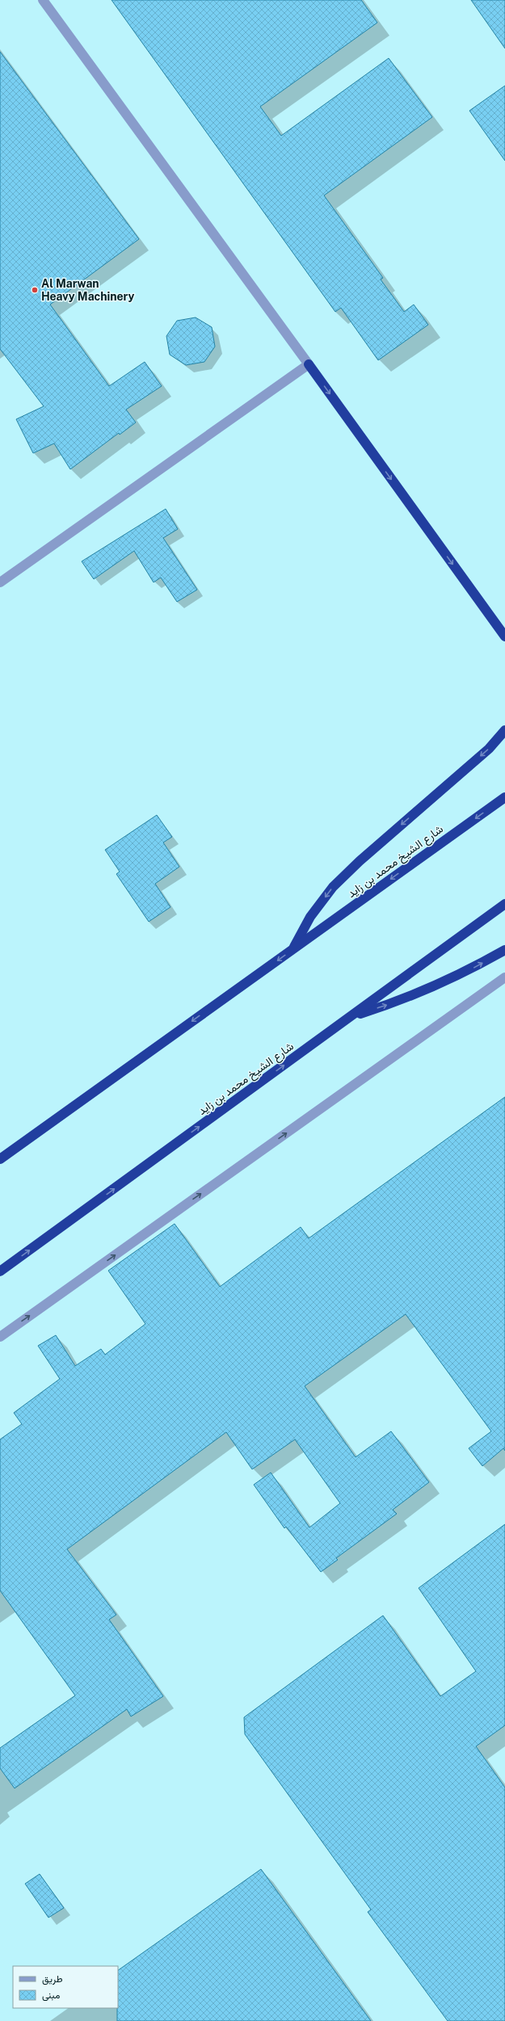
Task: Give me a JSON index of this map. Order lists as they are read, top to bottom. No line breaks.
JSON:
{"streets":{"highway":["شارع الشيخ محمد بن زايد"]},"places":["Al Marwan Heavy Machinery"],"legend":["طريق","مبنى"]}
